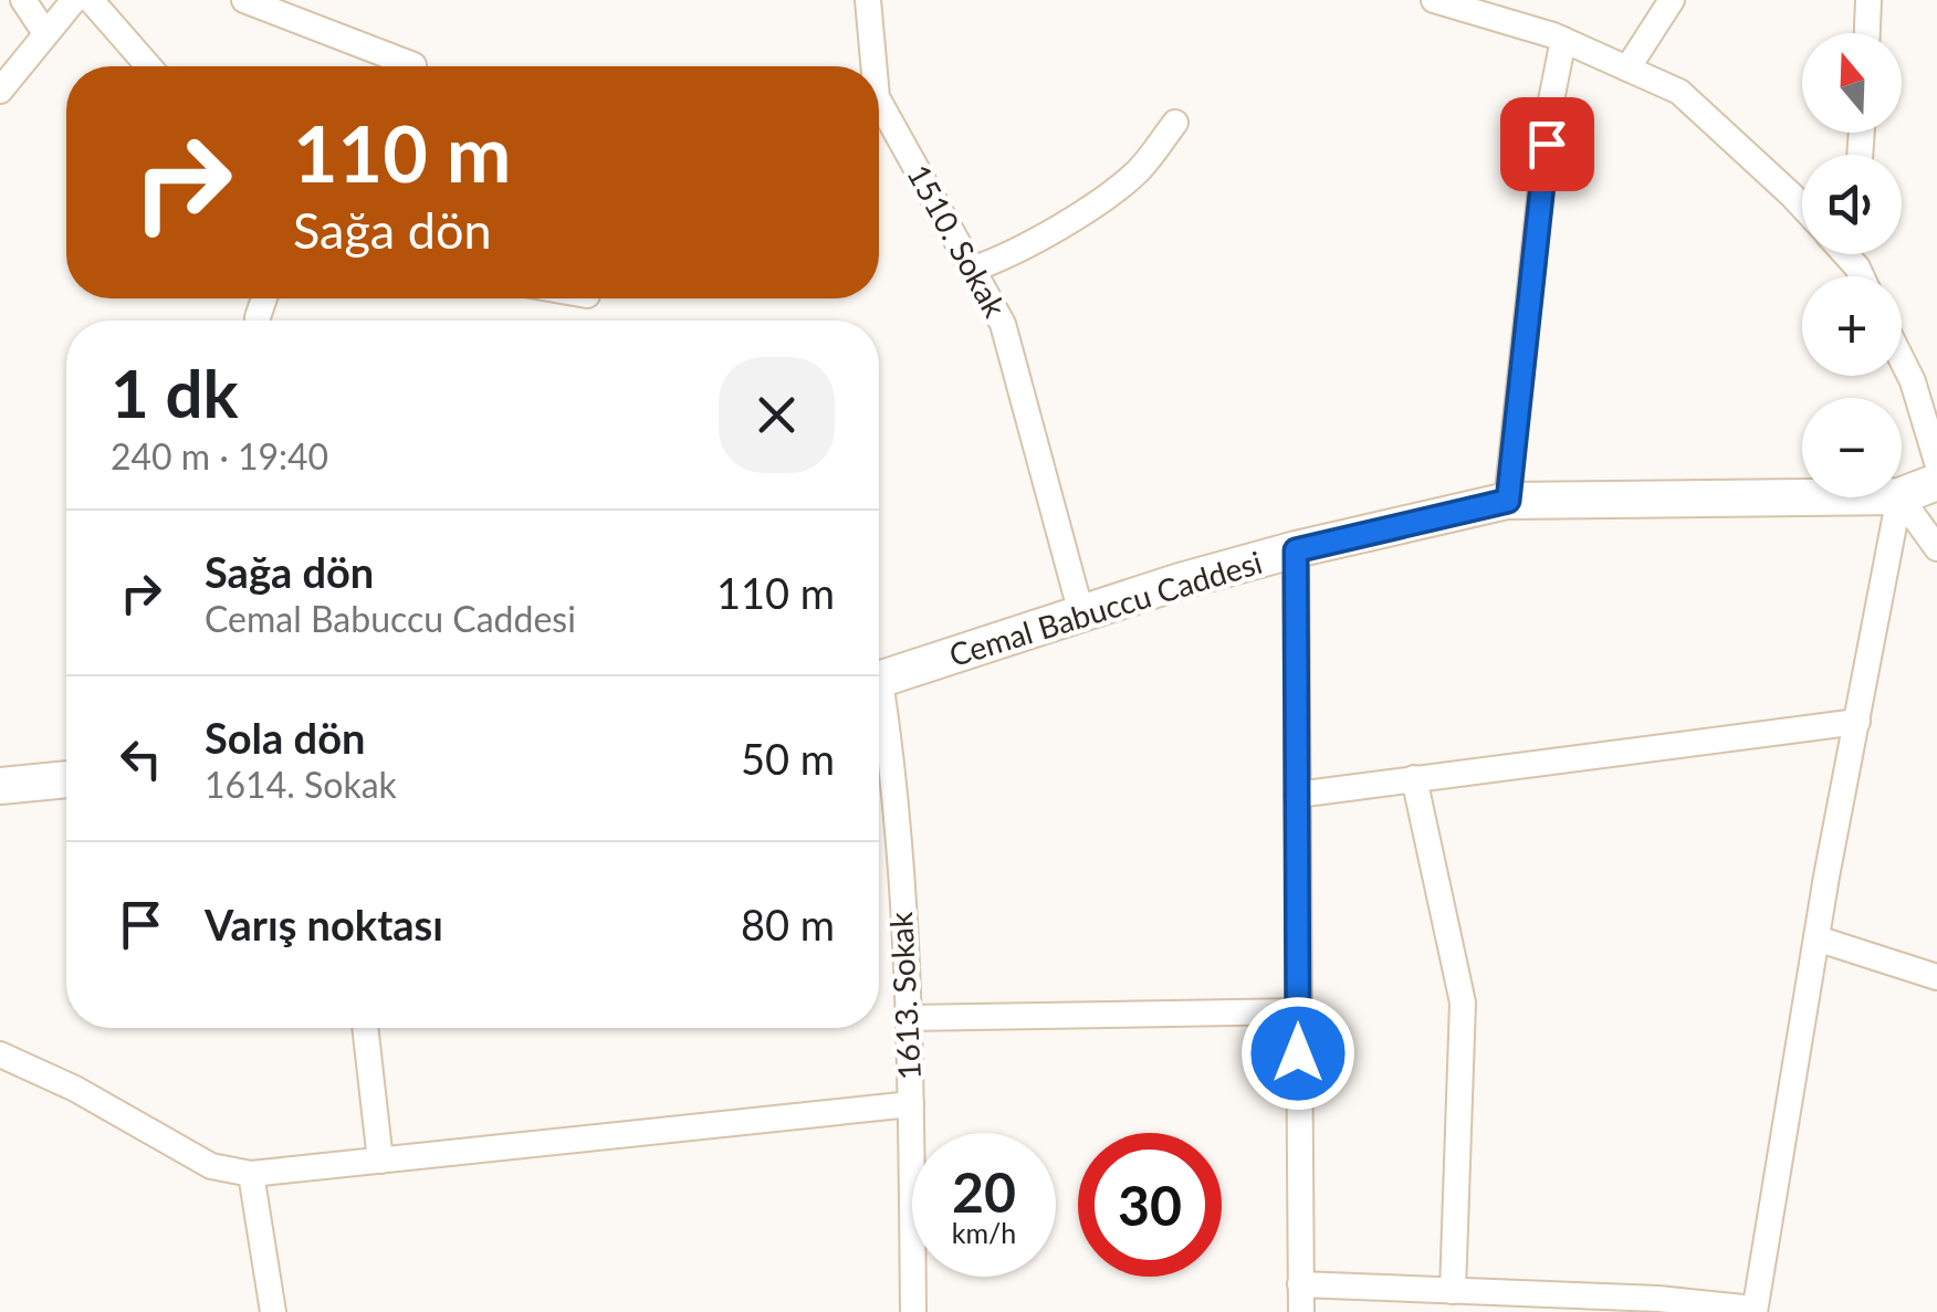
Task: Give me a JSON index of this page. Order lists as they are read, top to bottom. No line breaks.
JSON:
{"streets":{"street":["1510. Sokak","Cemal Babuccu Caddesi","1613. Sokak"]},"crossings":[["1510. Sokak","Cemal Babuccu Caddesi"]],"north":"top","page":{"map_buttons":["+","−"],"turn":["110 m","Sağa dön"],"heading":["1 dk","240 m · 19:40"],"list":[{"name":"Sağa dön","note":"Cemal Babuccu Caddesi","value":"110 m"},{"name":"Sola dön","note":"1614. Sokak","value":"50 m"},{"name":"Varış noktası","value":"80 m"}],"speed":"20 km/h","limit":"30"}}
